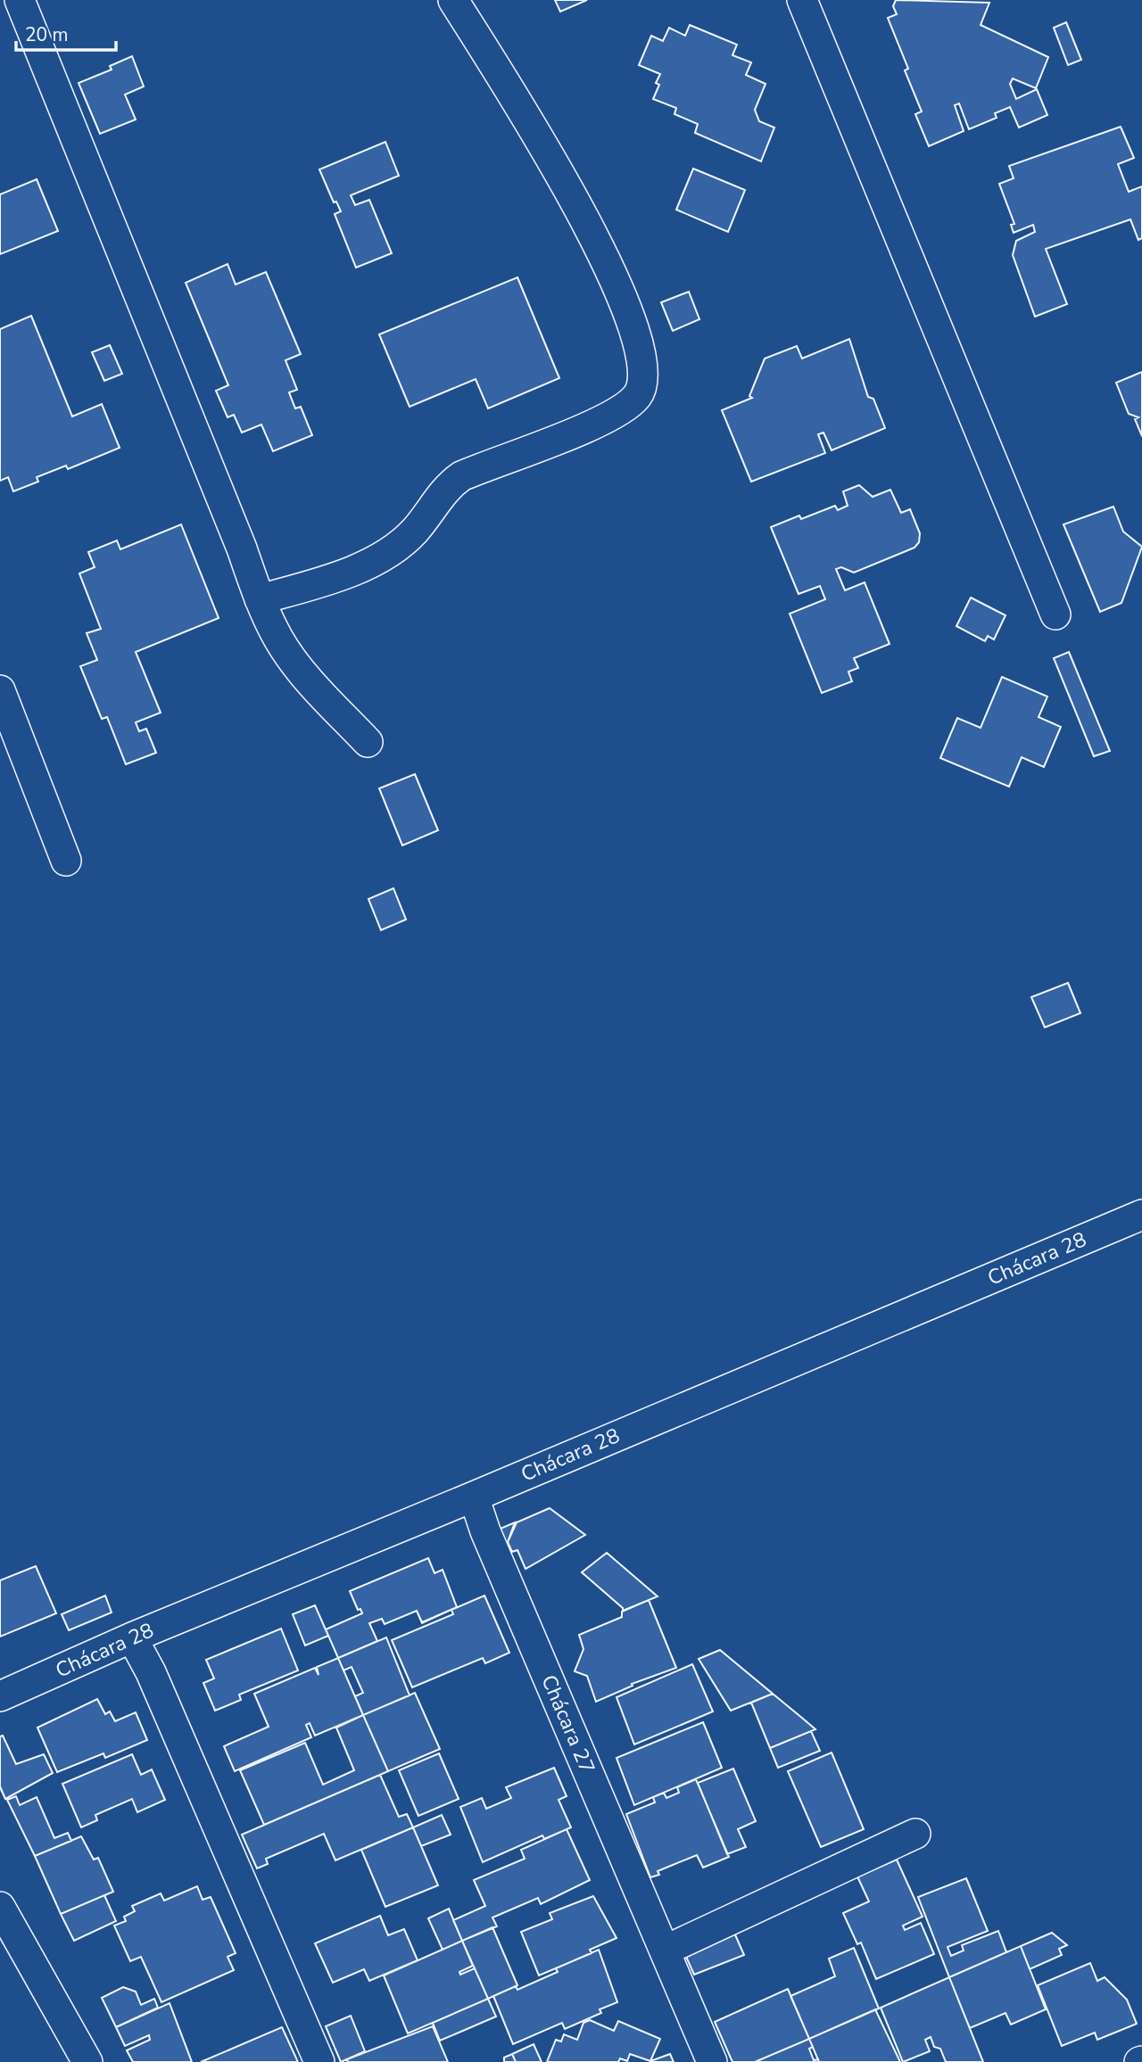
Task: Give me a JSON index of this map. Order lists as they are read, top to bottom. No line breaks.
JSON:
{"streets":{"street":["Chácara 28","Chácara 27"]},"crossings":[["Chácara 28","Chácara 27"]],"scale_bar":"20 m"}
